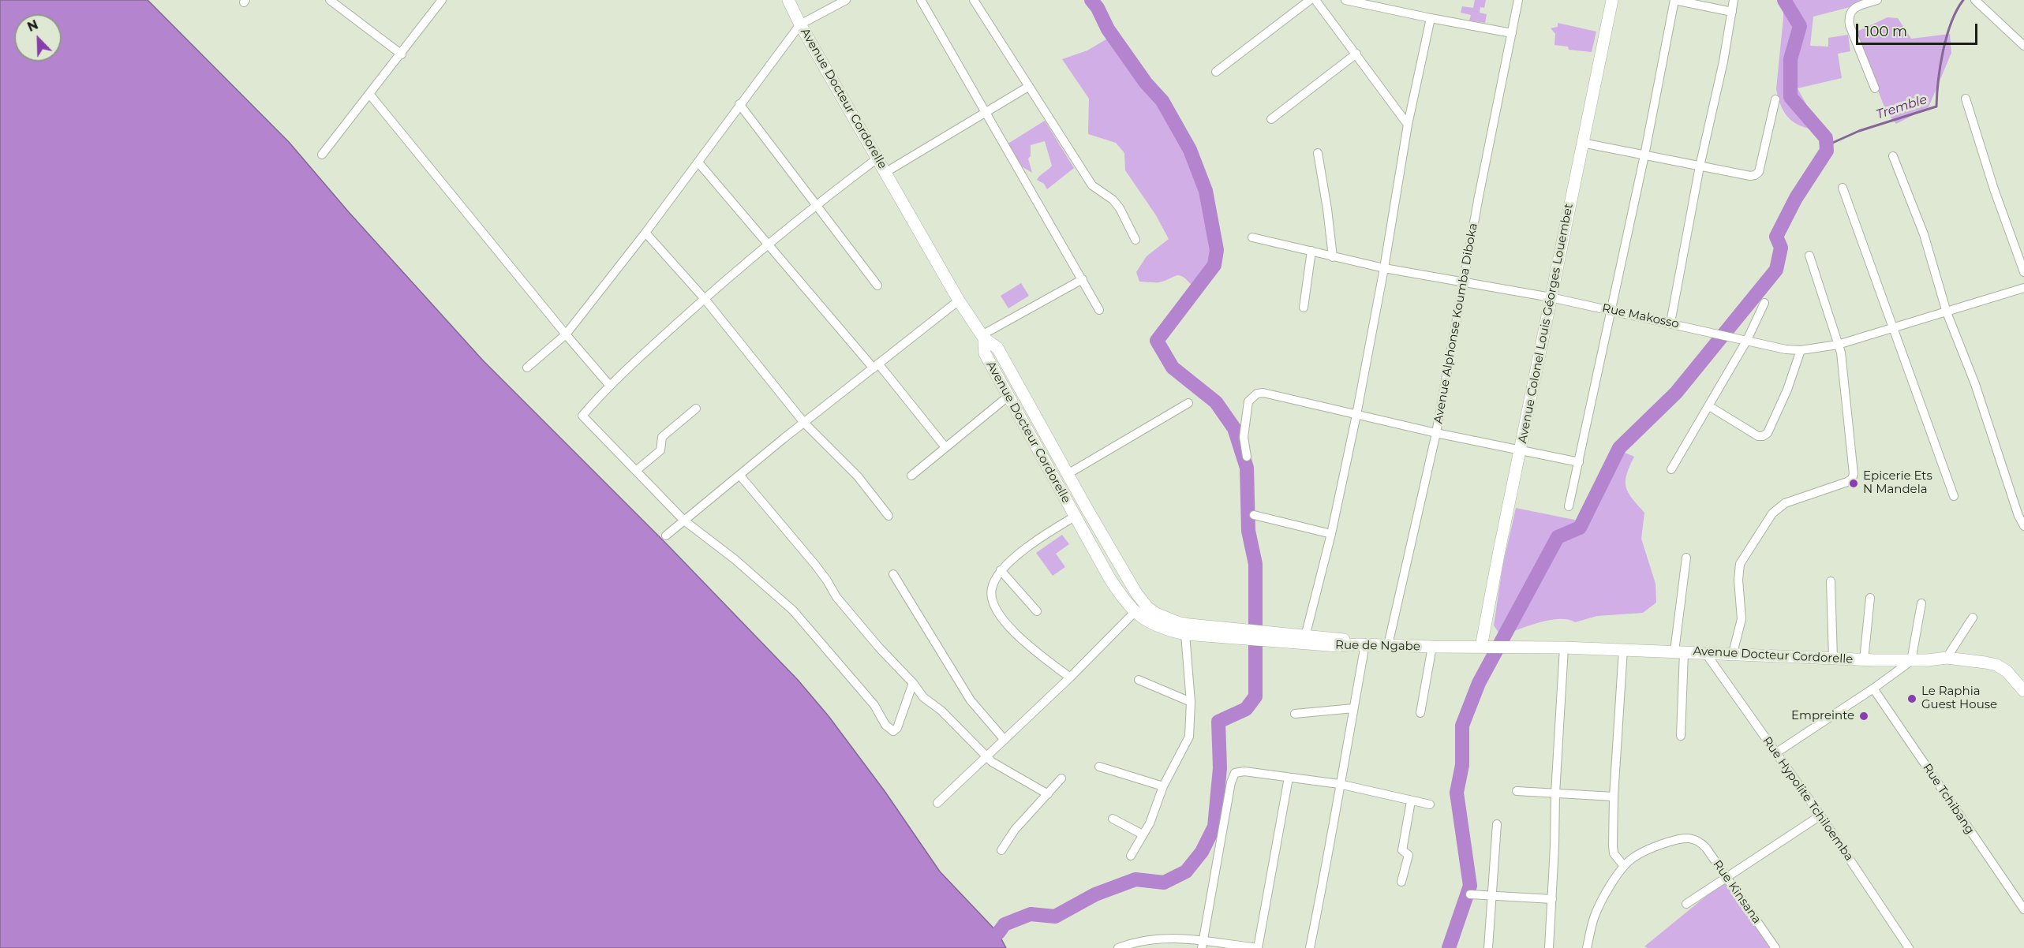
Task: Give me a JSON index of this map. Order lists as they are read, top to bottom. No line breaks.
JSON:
{"streets":{"street":["Avenue Docteur Cordorelle","Rue Makosso","Avenue Alphonse Koumba Diboka","Avenue Colonel Louis Géorges Louembet","Rue de Ngabe","Rue Hypolite Tchiloemba","Rue Tchibang","Rue Kinsana"]},"crossings":[["Avenue Docteur Cordorelle","Rue de Ngabe"],["Avenue Docteur Cordorelle","Rue Hypolite Tchiloemba"],["Rue Makosso","Avenue Alphonse Koumba Diboka"],["Rue Makosso","Avenue Colonel Louis Géorges Louembet"],["Avenue Alphonse Koumba Diboka","Rue de Ngabe"],["Avenue Colonel Louis Géorges Louembet","Rue de Ngabe"]],"water":["Tremble"],"places":["Epicerie Ets N Mandela","Le Raphia Guest House","Empreinte"],"scale_bar":"100 m","north":"top left"}
